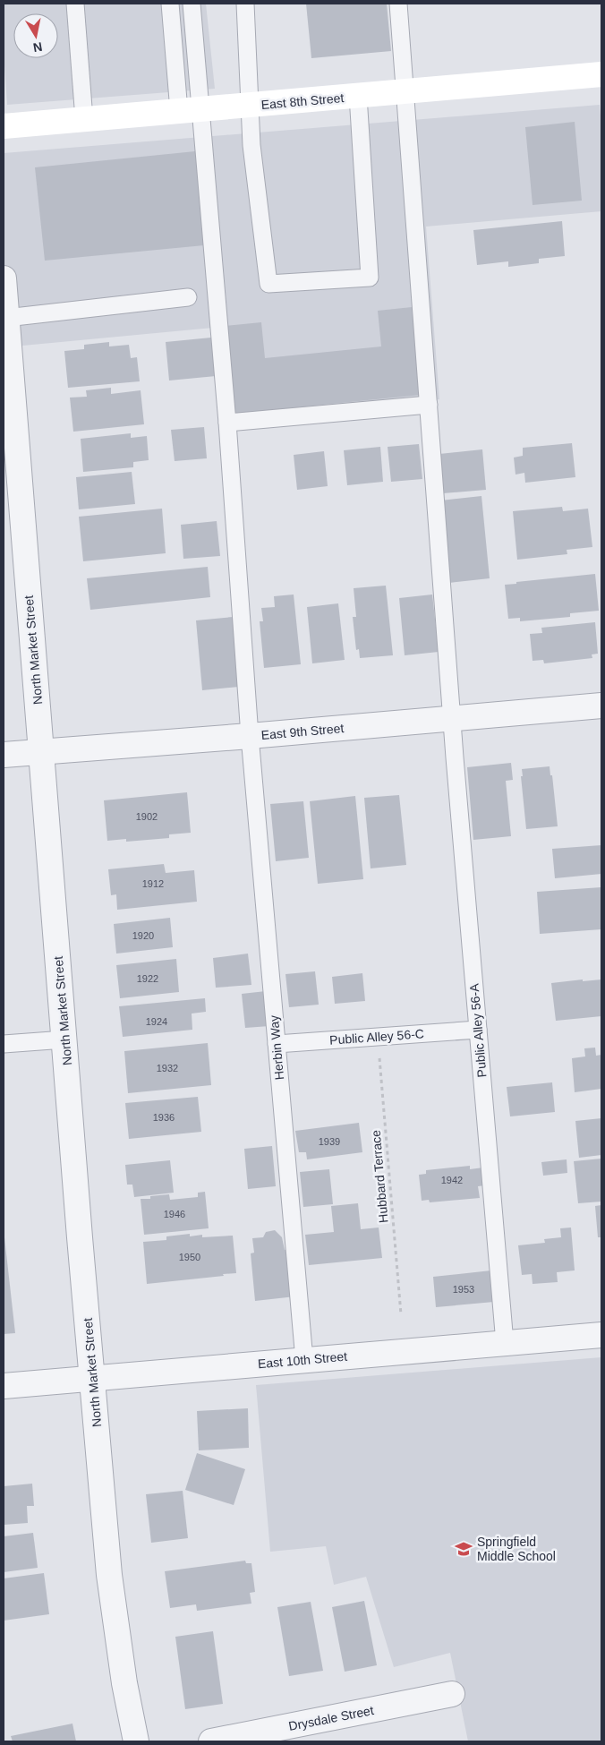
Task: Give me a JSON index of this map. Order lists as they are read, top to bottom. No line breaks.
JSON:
{"streets":{"street":["East 8th Street","North Market Street","East 9th Street","East 10th Street","Drysdale Street"],"lane":["Public Alley 56-A","Public Alley 56-C","Herbin Way"],"path":["Hubbard Terrace"]},"crossings":[["East 8th Street","Public Alley 56-A"],["East 8th Street","Herbin Way"],["North Market Street","East 9th Street"],["North Market Street","East 10th Street"],["East 9th Street","Public Alley 56-A"],["East 9th Street","Herbin Way"],["Public Alley 56-A","Public Alley 56-C"],["Public Alley 56-A","East 10th Street"],["Public Alley 56-C","Herbin Way"],["Public Alley 56-C","Hubbard Terrace"],["Herbin Way","East 10th Street"]],"places":{"school or university":["Springfield Middle School"]},"house_numbers":["1902","1912","1920","1922","1924","1932","1936","1939","1942","1946","1950","1953"],"north":"bottom"}
